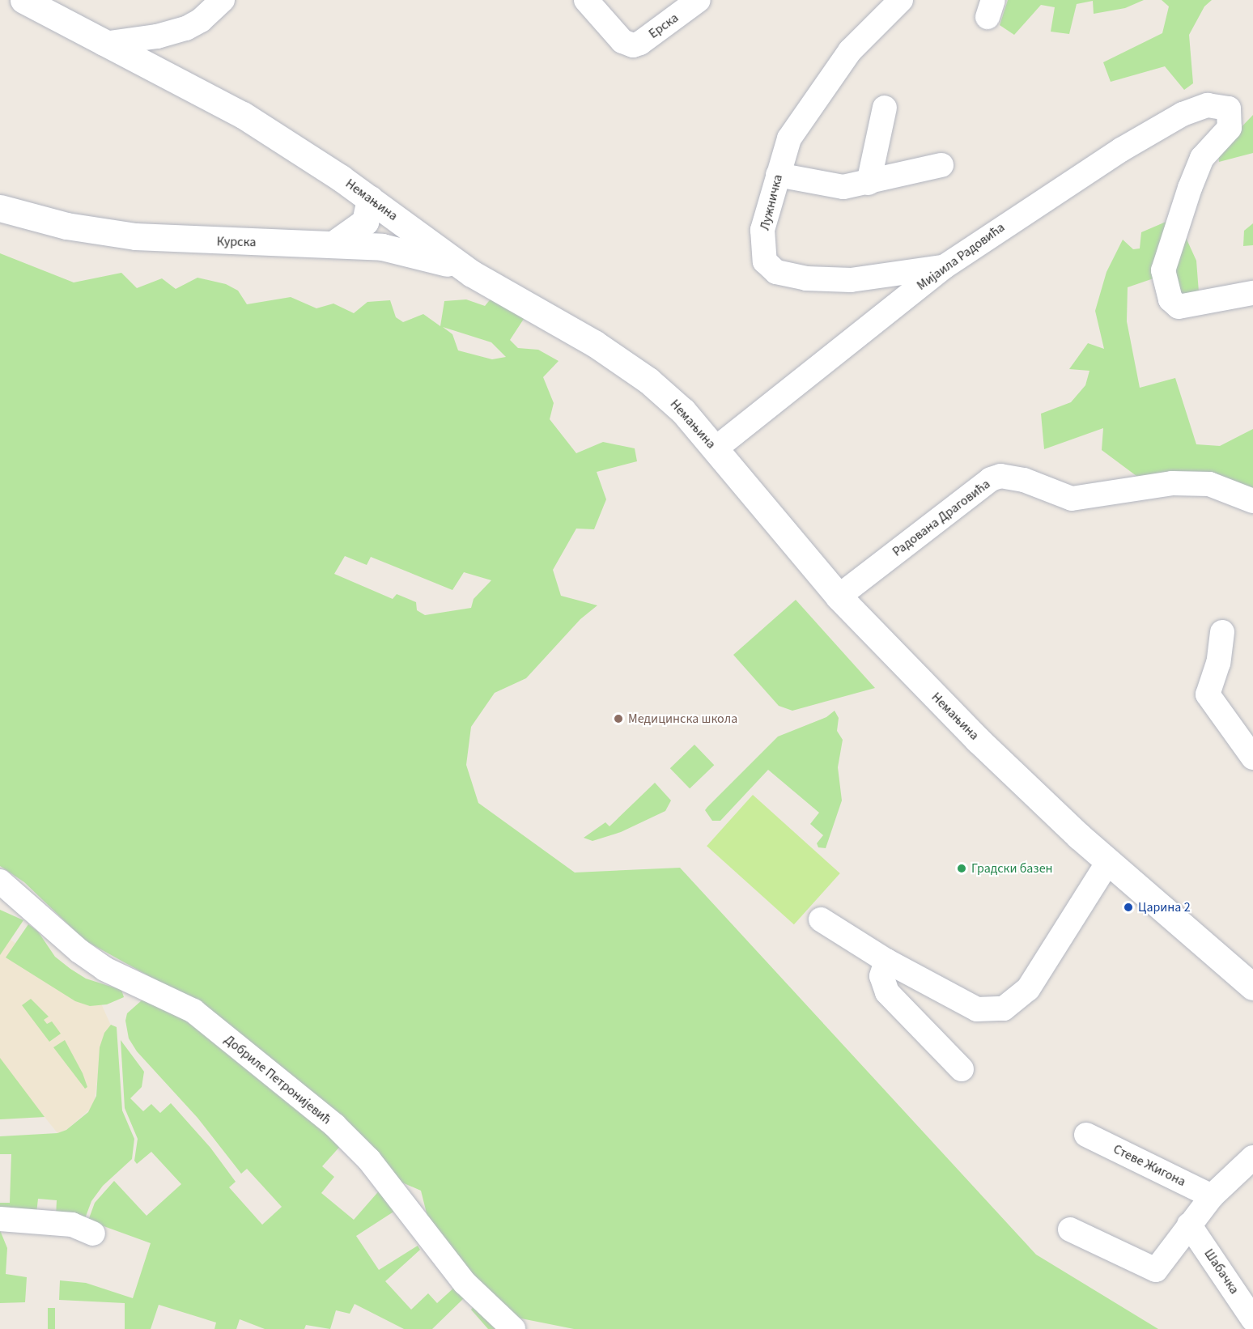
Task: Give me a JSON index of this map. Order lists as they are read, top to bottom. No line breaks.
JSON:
{"streets":{"main road":["Немањина","Курска"],"street":["Ерска","Лужничка","Мијаила Радовића","Радована Драговића","Добриле Петронијевић","Стеве Жигона","Шабачка"]},"crossings":[["Немањина","Курска"],["Немањина","Мијаила Радовића"],["Немањина","Радована Драговића"],["Лужничка","Мијаила Радовића"]],"places":["Медицинска школа","Градски базен","Царина 2"]}
